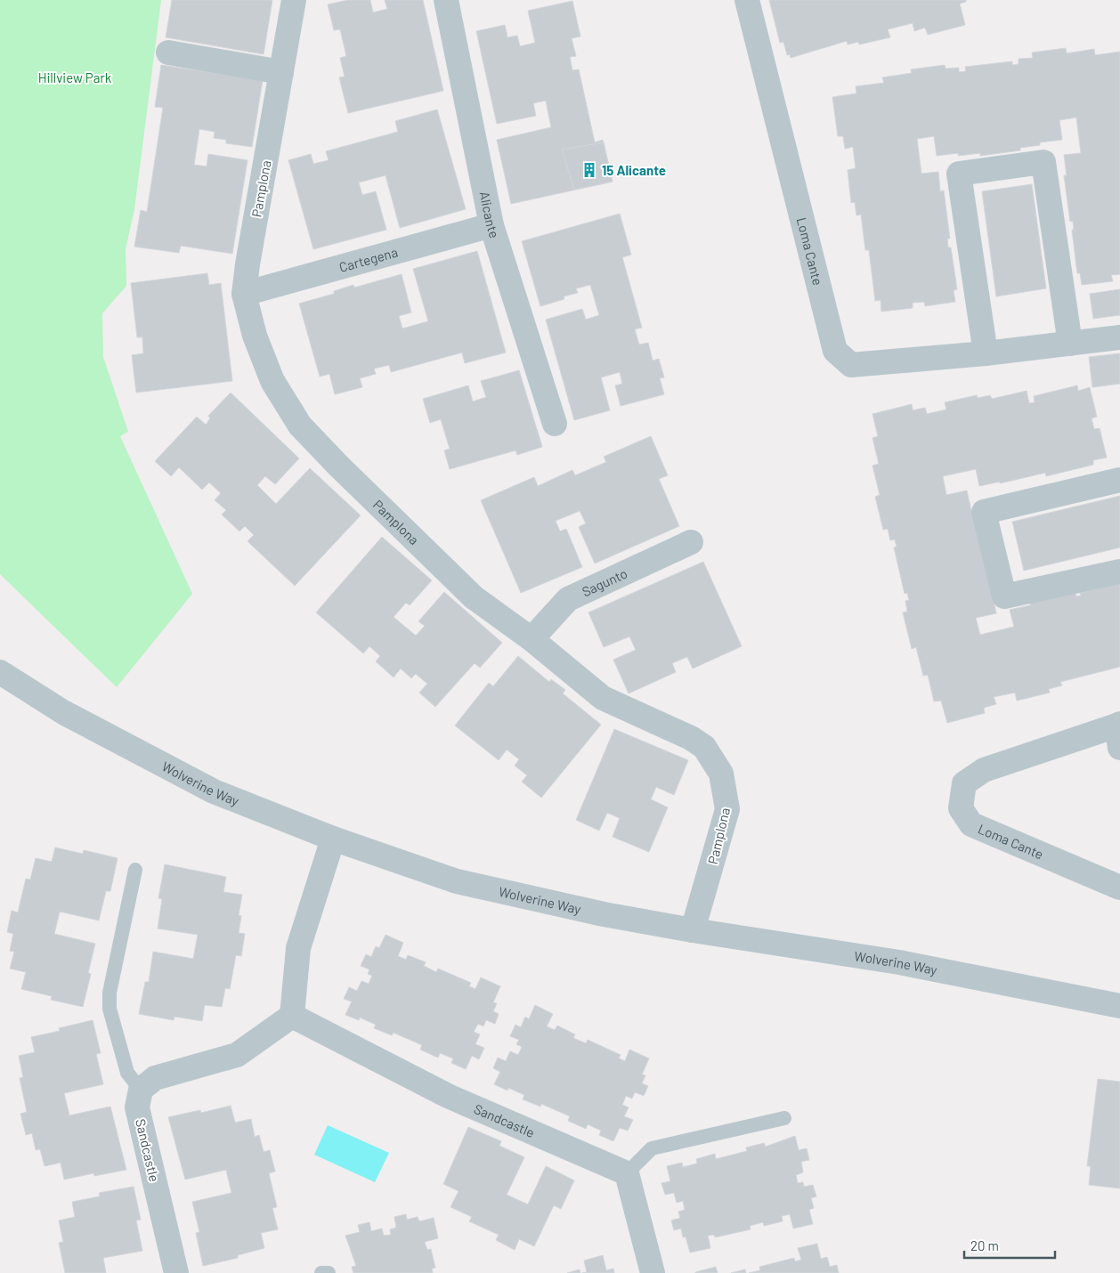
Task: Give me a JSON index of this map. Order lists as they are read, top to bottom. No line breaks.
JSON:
{"streets":{"street":["Pamplona","Alicante","Loma Cante","Cartegena","Sagunto","Wolverine Way","Sandcastle"]},"crossings":[["Pamplona","Cartegena"],["Pamplona","Sagunto"],["Pamplona","Wolverine Way"],["Alicante","Cartegena"]],"parks":["Hillview Park"],"places":{"building":["15 Alicante"]},"scale_bar":"20 m"}
